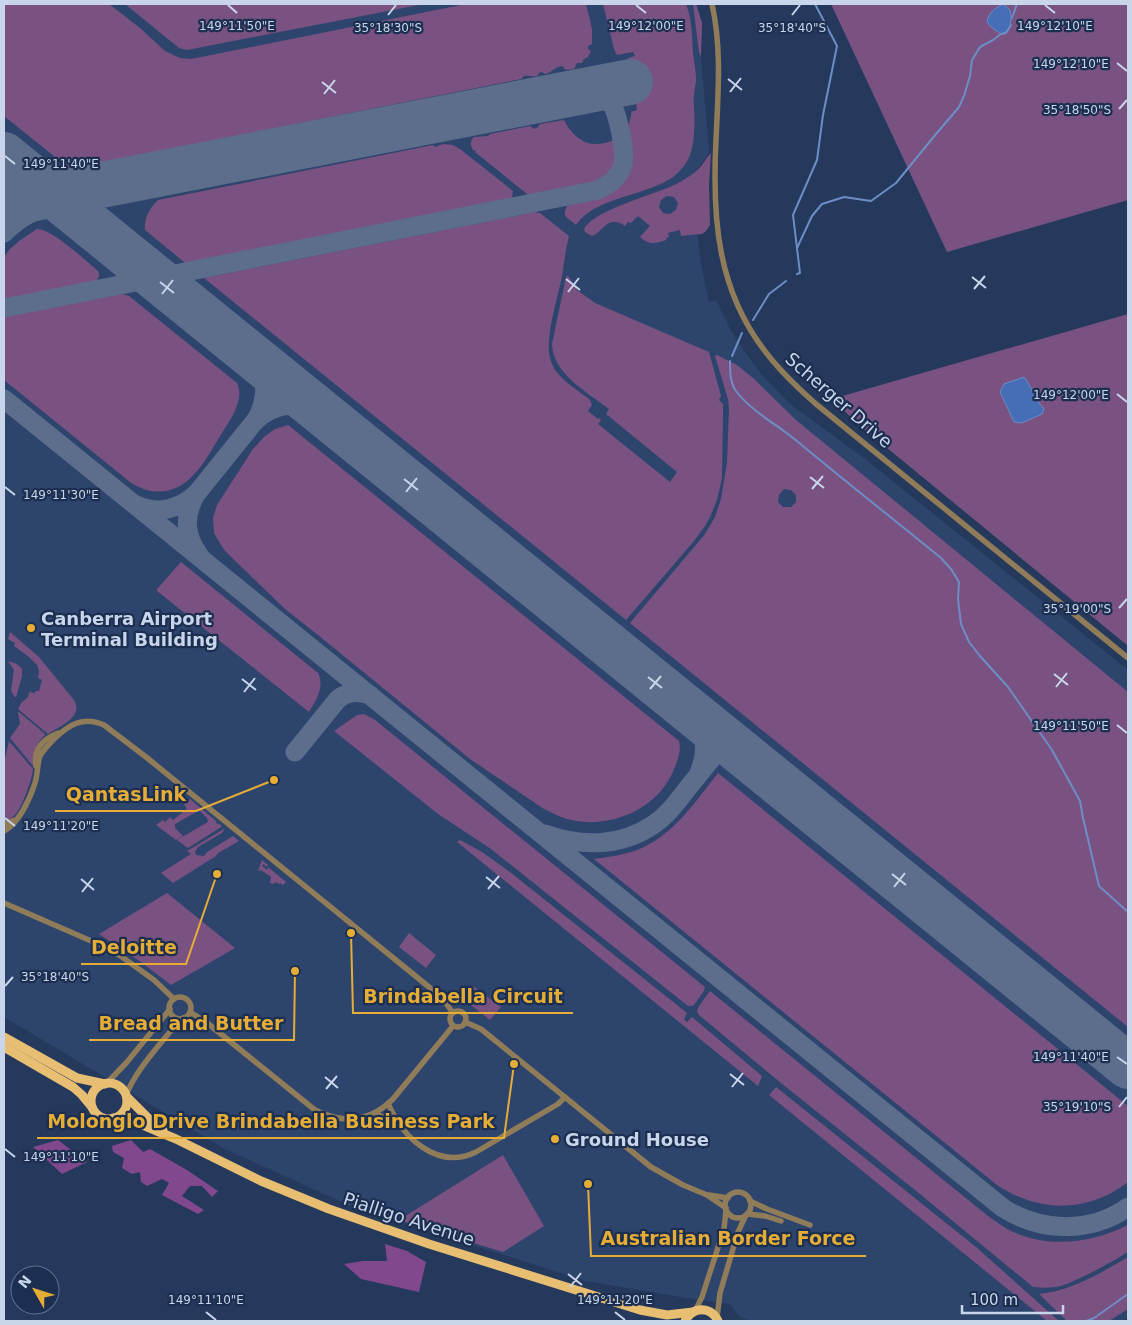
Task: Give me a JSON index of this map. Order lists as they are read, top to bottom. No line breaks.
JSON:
{"streets":{"main road":["Pialligo Avenue"],"street":["Scherger Drive"]},"places":["Canberra Airport Terminal Building","QantasLink","Deloitte","Brindabella Circuit","Bread and Butter","Molonglo Drive Brindabella Business Park","Ground House","Australian Border Force"],"scale_bar":"100 m","north":"top left","coordinates":["149°12'10\"E","149°11'50\"E","149°12'00\"E","35°18'30\"S","35°18'40\"S","35°18'50\"S","149°11'40\"E","149°11'30\"E","35°19'00\"S","149°11'20\"E","35°19'10\"S","149°11'10\"E"]}
